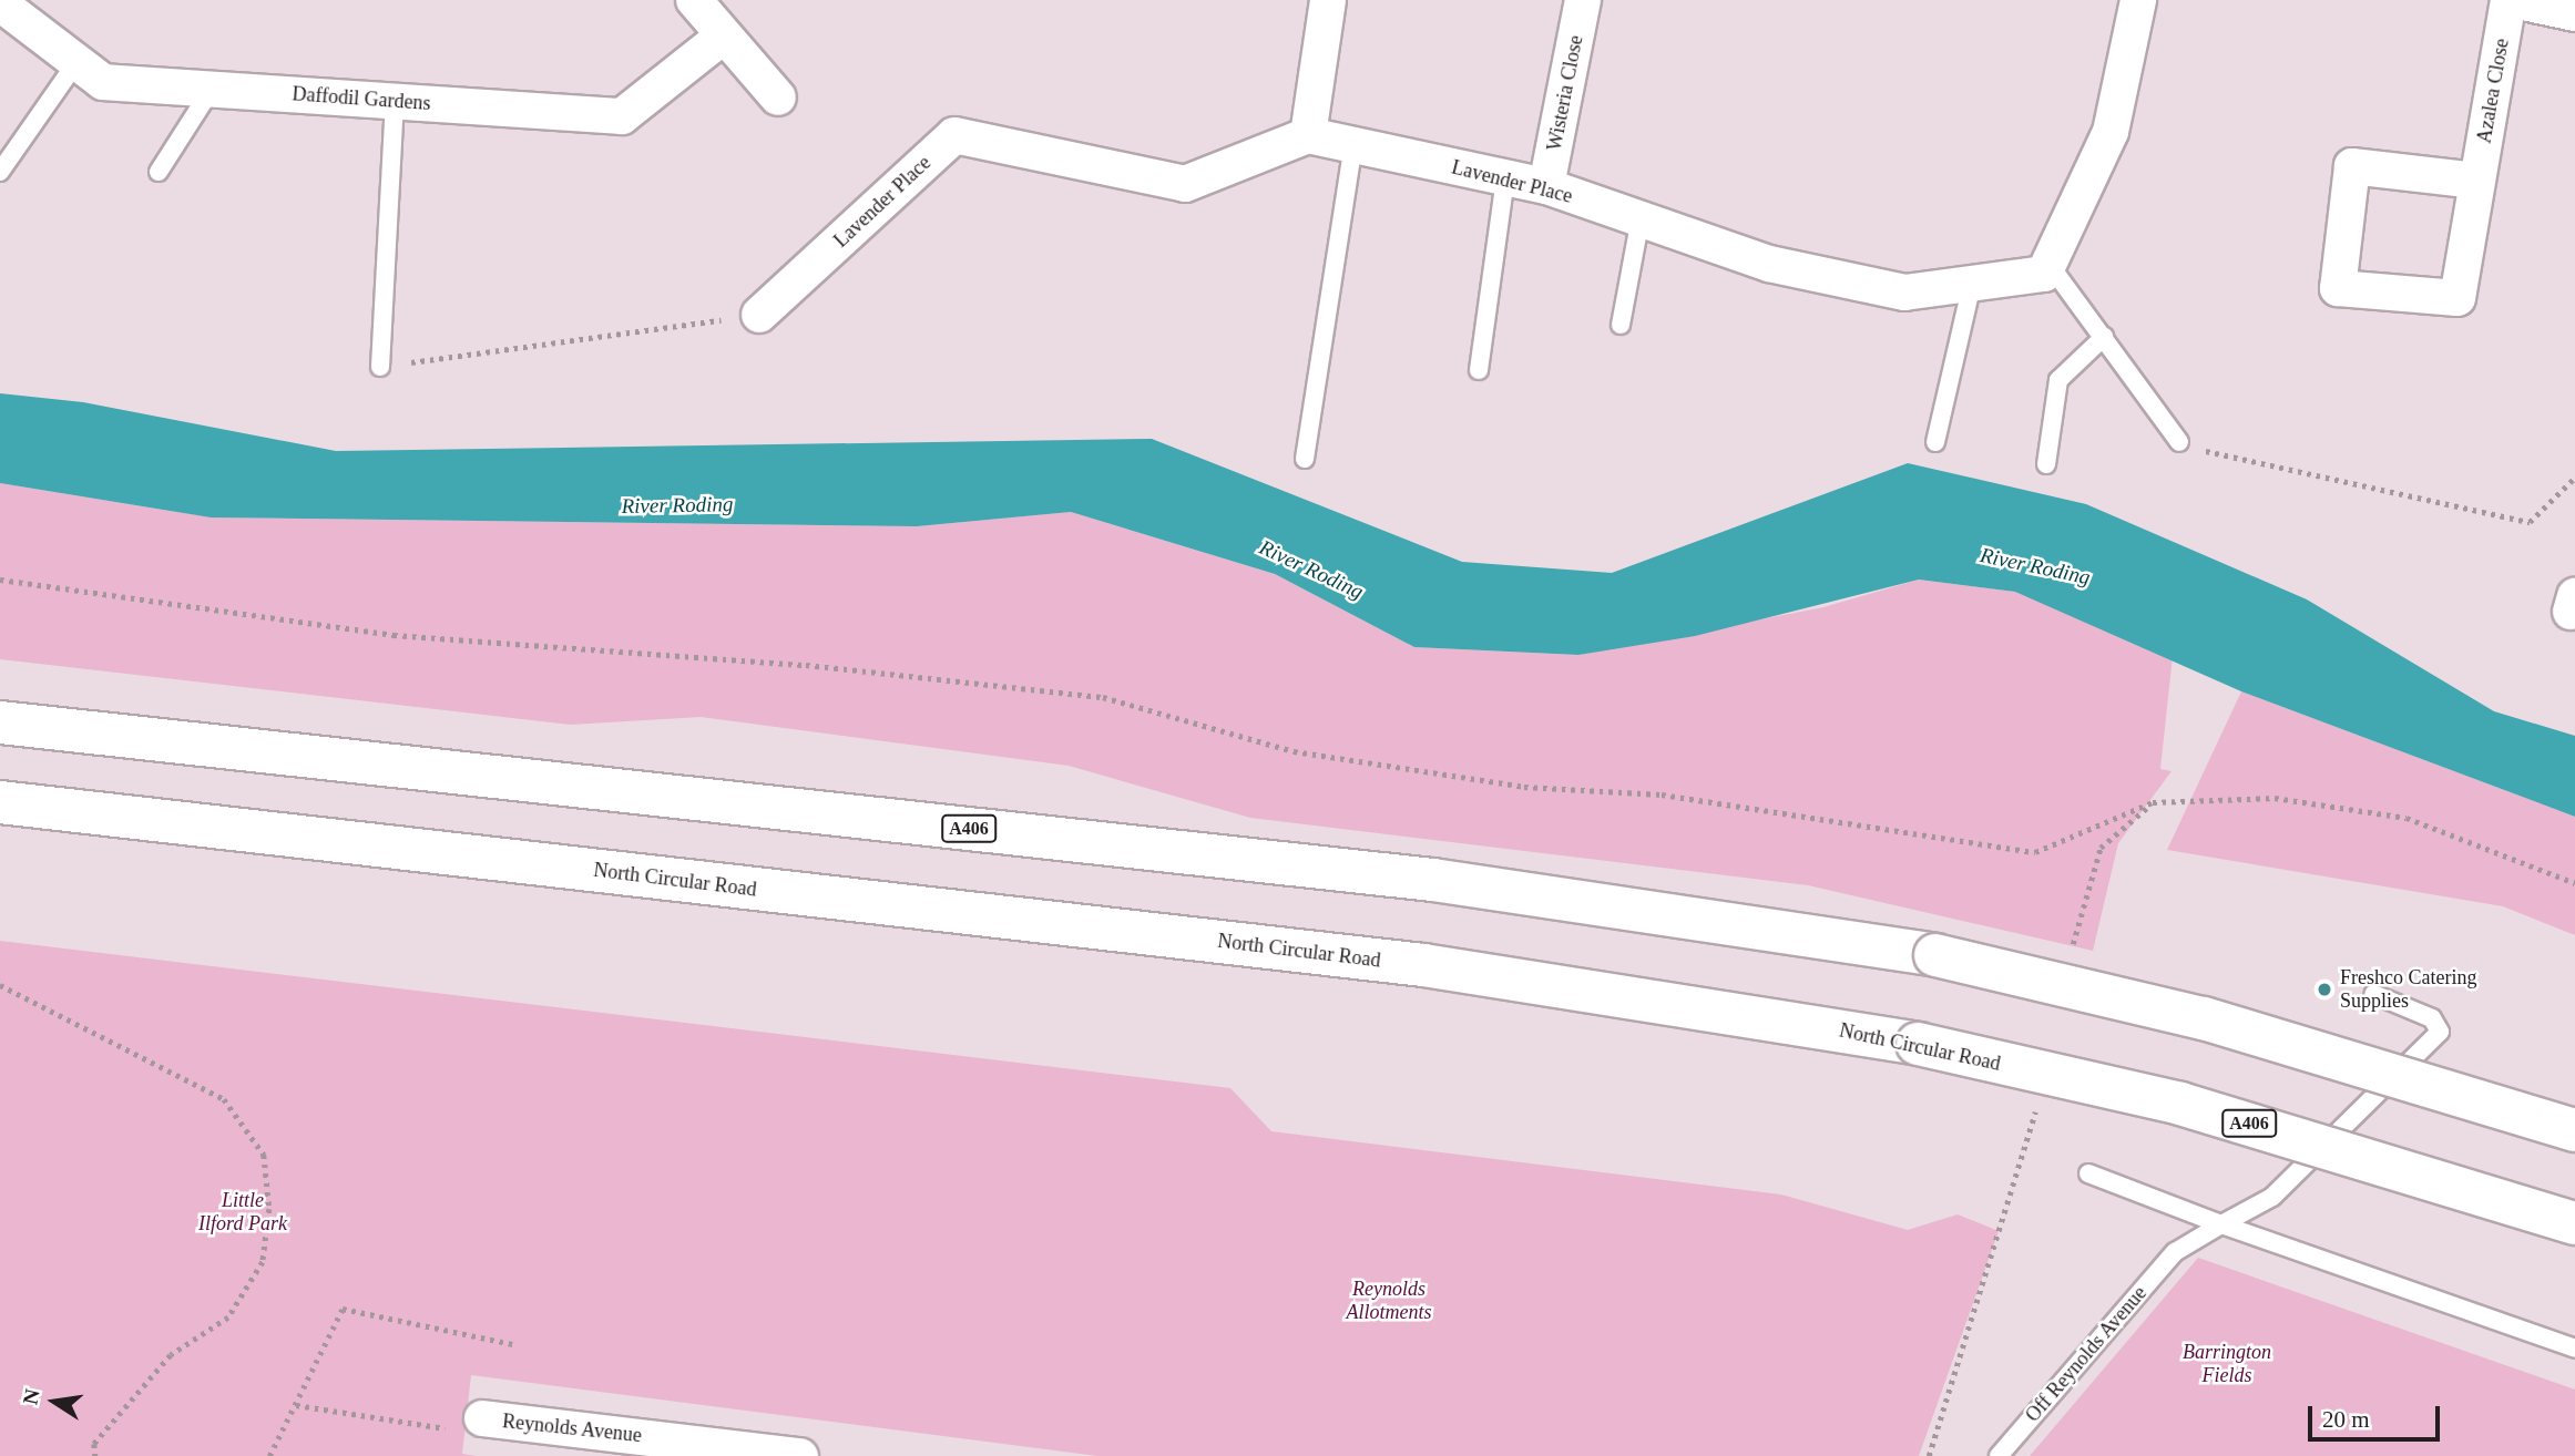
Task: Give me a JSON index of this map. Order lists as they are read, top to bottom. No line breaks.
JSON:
{"streets":{"highway":["A406","North Circular Road"],"street":["Azalea Close","Wisteria Close","Daffodil Gardens","Lavender Place","Reynolds Avenue"],"lane":["Off Reynolds Avenue"]},"crossings":[["Wisteria Close","Lavender Place"]],"water":["River Roding"],"parks":["Little Ilford Park","Reynolds Allotments","Barrington Fields"],"places":["Freshco Catering Supplies"],"scale_bar":"20 m","north":"left"}
